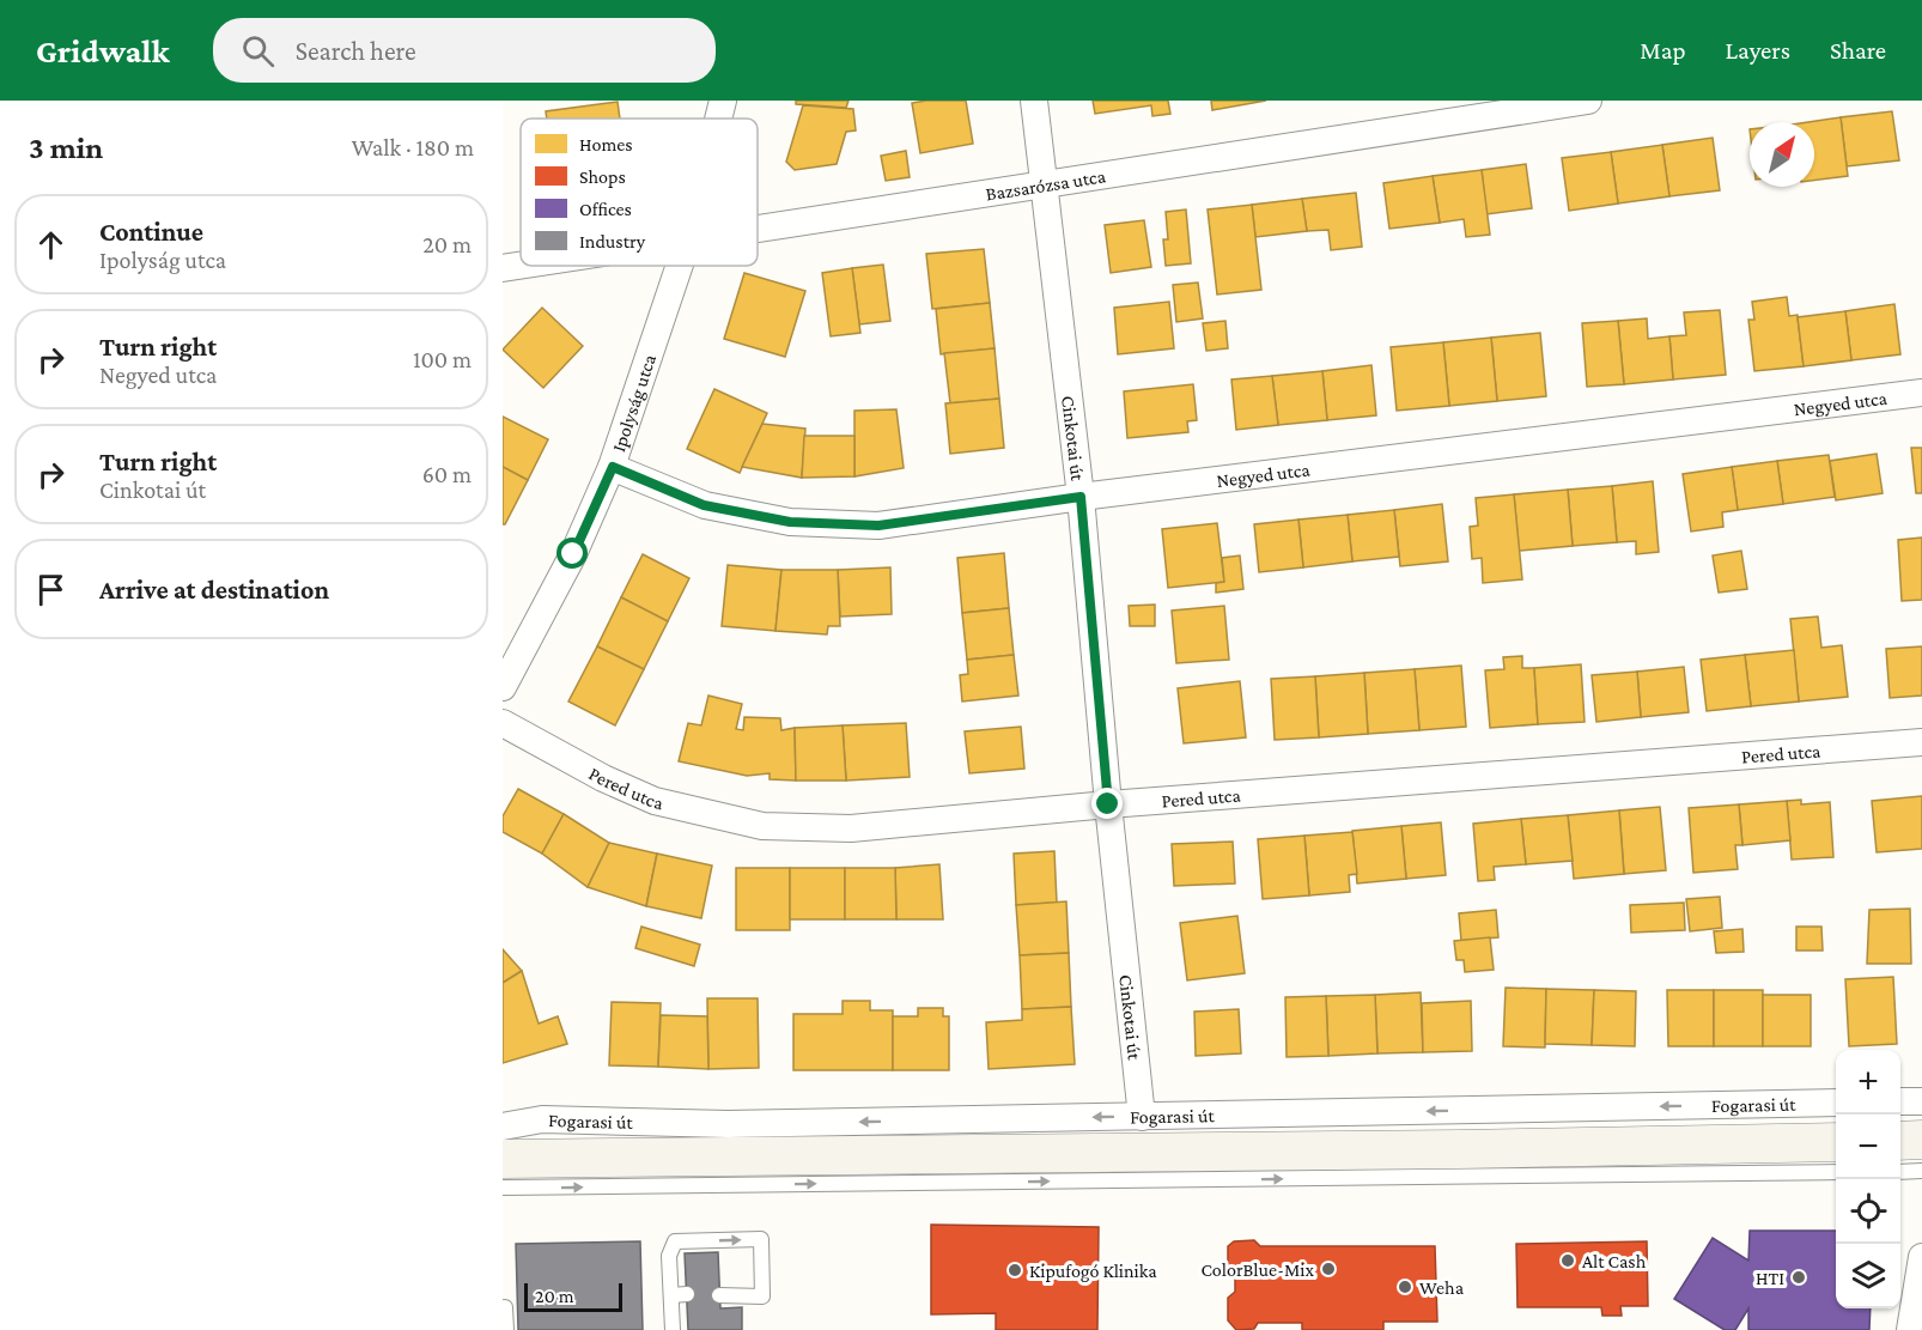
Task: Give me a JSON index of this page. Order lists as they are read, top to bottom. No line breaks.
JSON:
{"streets":{"main road":["Fogarasi út"],"street":["Bazsarózsa utca","Ipolyság utca","Negyed utca","Cinkotai út","Pered utca"]},"crossings":[["Bazsarózsa utca","Cinkotai út"],["Ipolyság utca","Negyed utca"],["Negyed utca","Cinkotai út"],["Cinkotai út","Pered utca"],["Cinkotai út","Fogarasi út"]],"one_way":["Fogarasi út"],"places":["Alt Cash","ColorBlue-Mix","Kipufogó Klinika","HTI","Weha"],"legend":["Homes","Shops","Offices","Industry"],"scale_bar":"20 m","north":"top right","page":{"header":"Gridwalk","search":"Search here","nav":["Map","Layers","Share"],"heading":["3 min","Walk · 180 m"],"list":[["Continue","Ipolyság utca","20 m"],["Turn right","Negyed utca","100 m"],["Turn right","Cinkotai út","60 m"],"Arrive at destination"],"map_buttons":["+","−"],"scale":"20 m"}}
